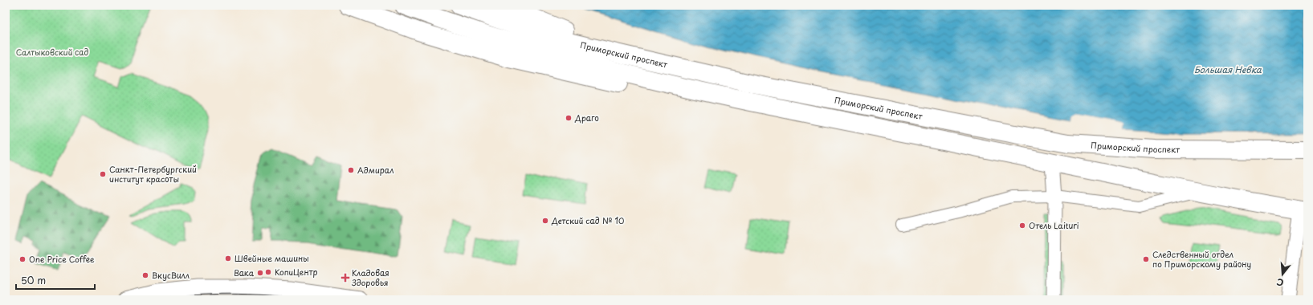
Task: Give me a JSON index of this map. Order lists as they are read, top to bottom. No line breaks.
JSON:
{"streets":{"main road":["Приморский проспект"]},"water":["Большая Невка"],"parks":["Салтыковский сад"],"places":{"other":["Драго","Адмирал","Санкт-Петербургский институт красоты","Детский сад № 10","Отель Laituri","Швейные машины","One Price Coffee","Следственный отдел по Приморскому району","КопиЦентр","Вака","ВкусВилл"],"health":["Кладовая Здоровья"]},"scale_bar":"50 m","north":"bottom"}
